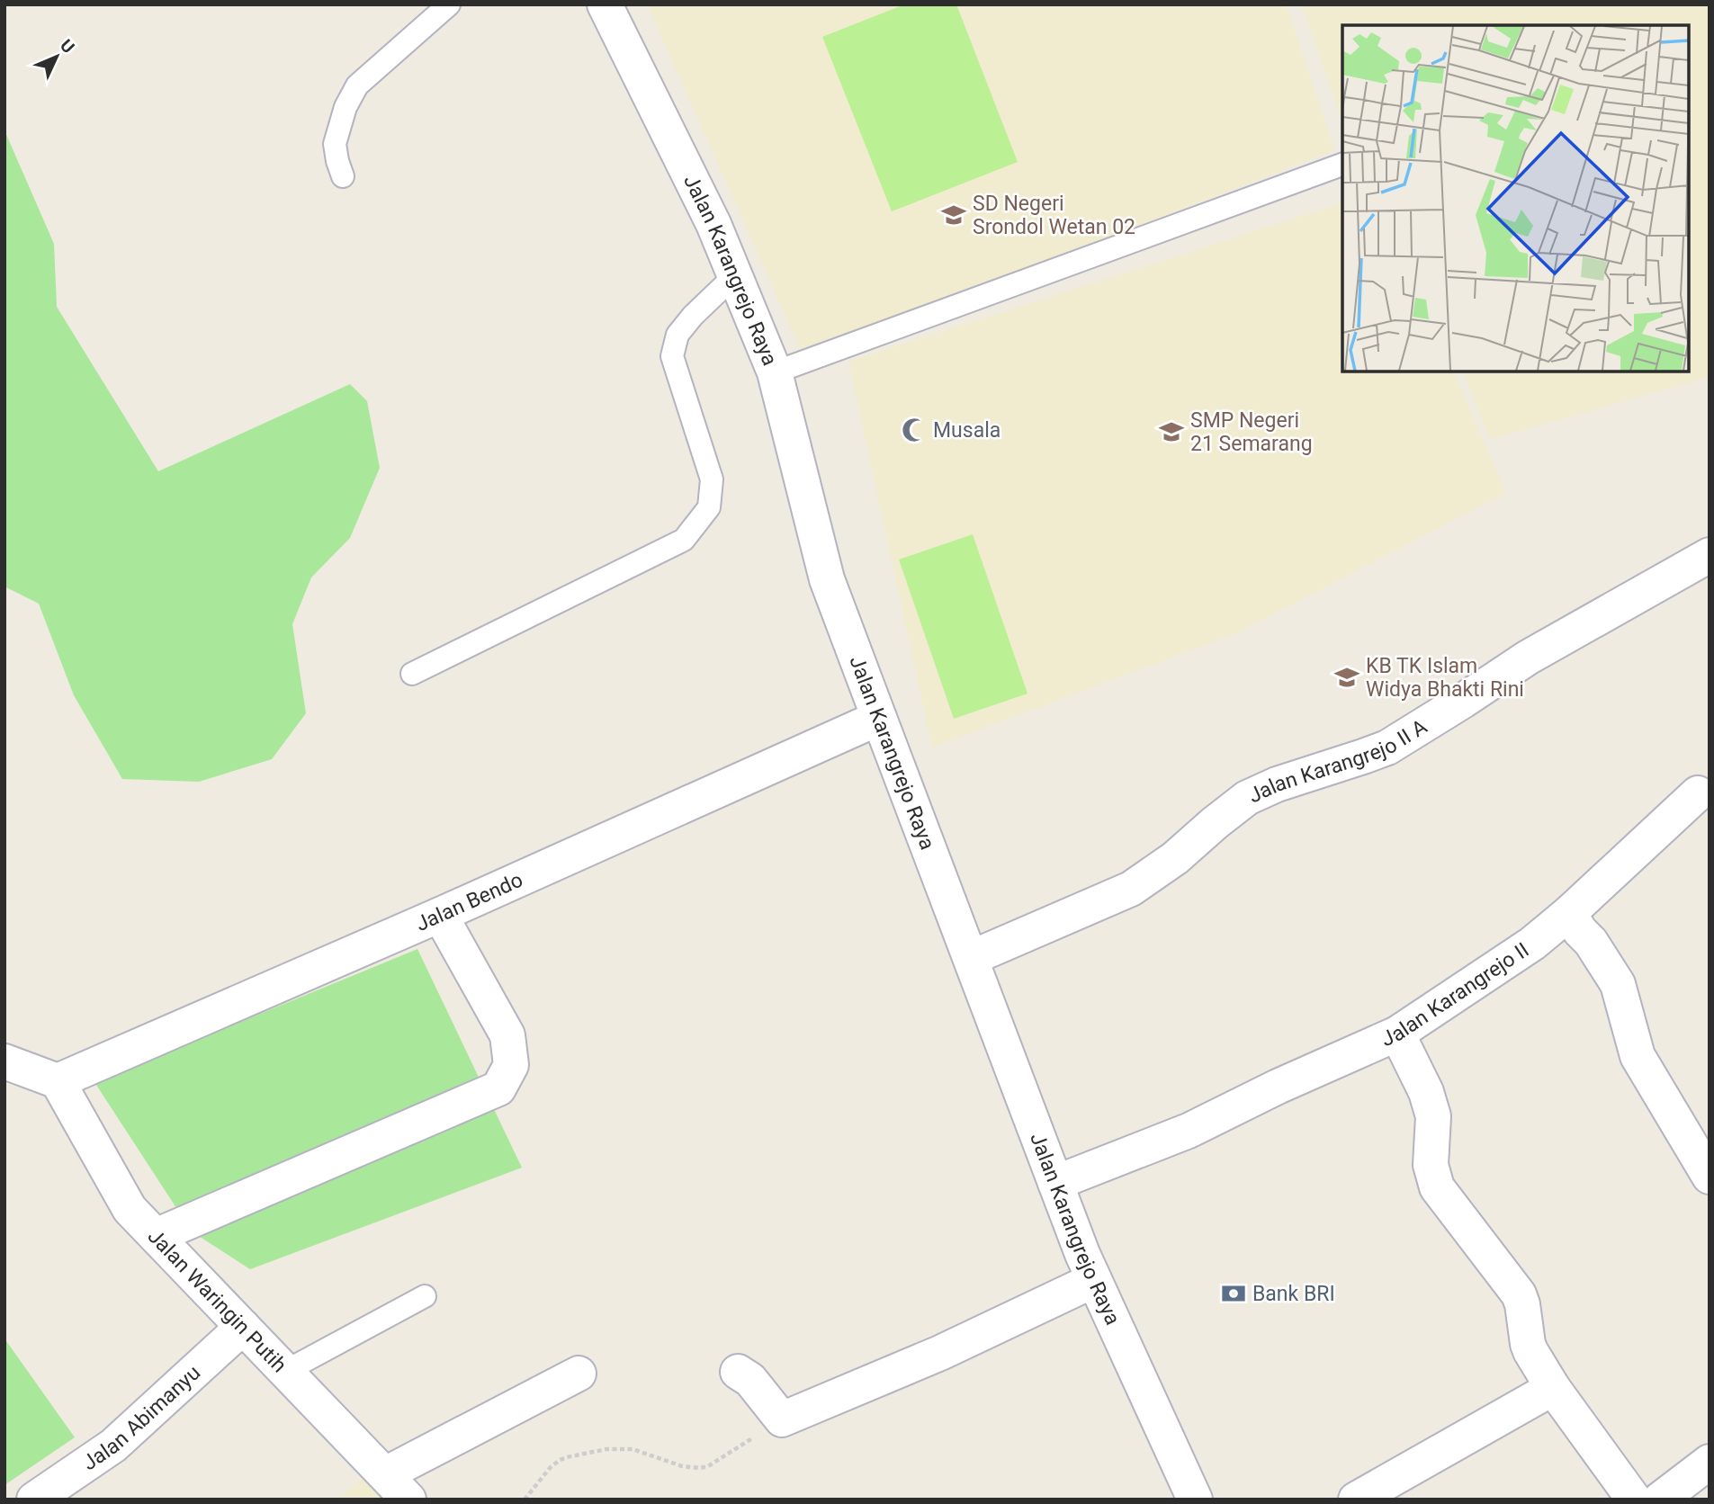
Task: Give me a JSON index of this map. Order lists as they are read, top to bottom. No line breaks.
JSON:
{"streets":{"street":["Jalan Karangrejo Raya","Jalan Karangrejo II A","Jalan Bendo","Jalan Karangrejo II","Jalan Waringin Putih","Jalan Abimanyu"]},"crossings":[["Jalan Karangrejo Raya","Jalan Karangrejo II A"],["Jalan Karangrejo Raya","Jalan Bendo"],["Jalan Karangrejo Raya","Jalan Karangrejo II"],["Jalan Bendo","Jalan Waringin Putih"],["Jalan Waringin Putih","Jalan Abimanyu"]],"places":{"school or university":["SD Negeri Srondol Wetan 02","SMP Negeri 21 Semarang","KB TK Islam Widya Bhakti Rini"],"mosque":["Musala"],"bank":["Bank BRI"]},"north":"top right"}
